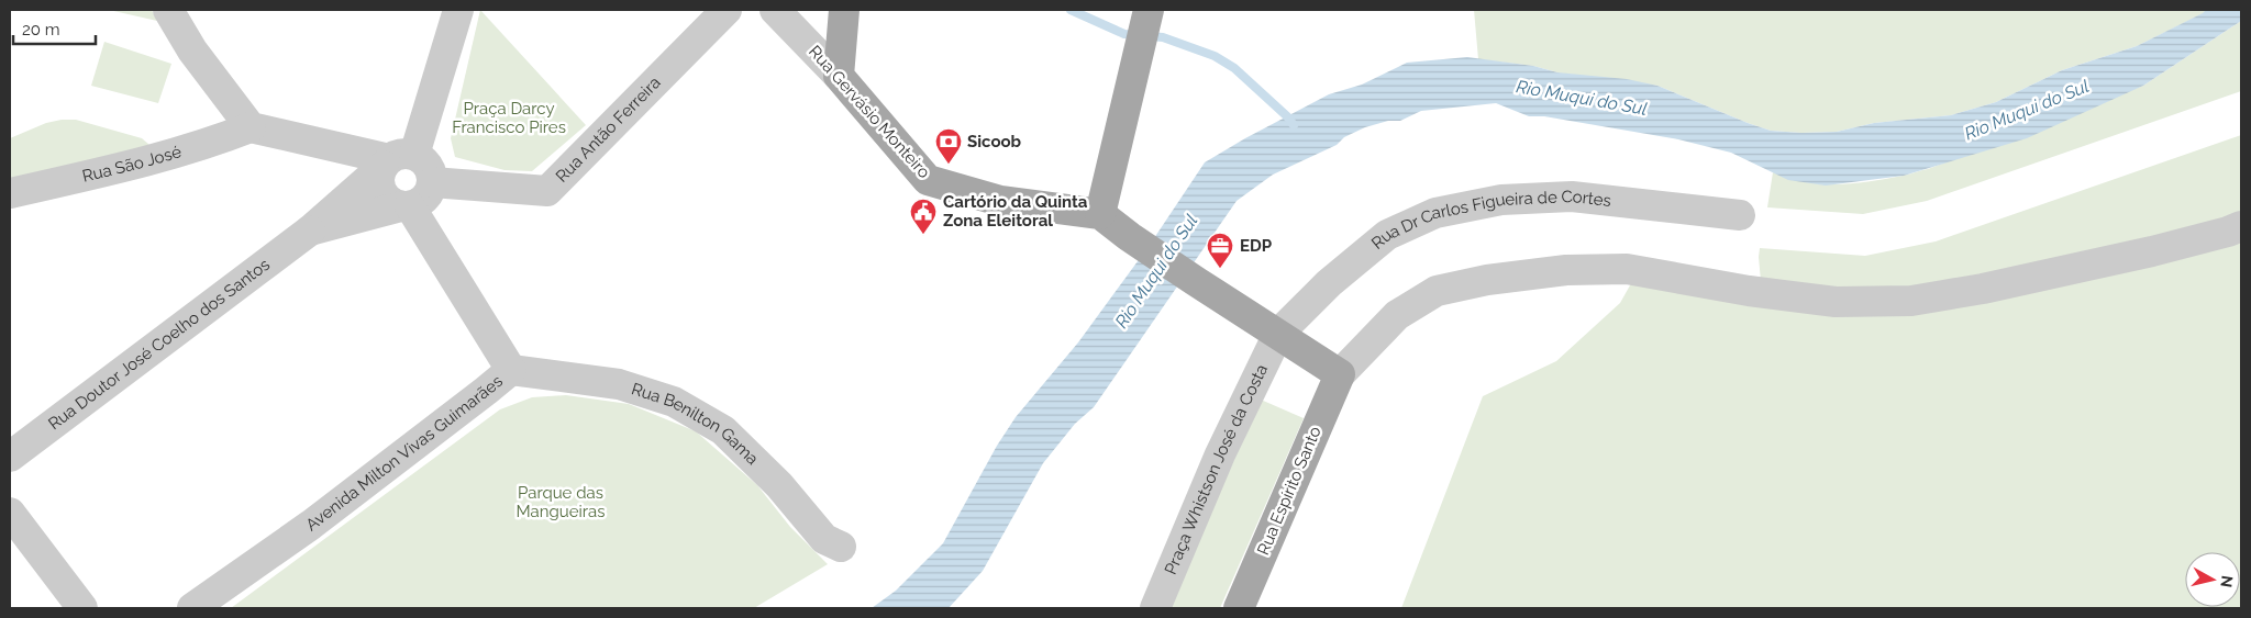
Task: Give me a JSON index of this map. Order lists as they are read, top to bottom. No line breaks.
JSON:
{"streets":{"main road":["Rua Gervásio Monteiro","Rua Espírito Santo"],"street":["Rua Antão Ferreira","Rua São José","Rua Dr Carlos Figueira de Cortes","Rua Doutor José Coelho dos Santos","Rua Benilton Gama","Avenida Milton Vivas Guimarães","Praça Whistson José da Costa"]},"crossings":[["Rua Antão Ferreira","Rua Doutor José Coelho dos Santos"],["Rua Antão Ferreira","Avenida Milton Vivas Guimarães"],["Rua Dr Carlos Figueira de Cortes","Praça Whistson José da Costa"],["Rua Doutor José Coelho dos Santos","Avenida Milton Vivas Guimarães"],["Rua Benilton Gama","Avenida Milton Vivas Guimarães"]],"water":["Rio Muqui do Sul"],"parks":["Praça Darcy Francisco Pires","Parque das Mangueiras"],"places":{"bank":["Sicoob"],"public building":["Cartório da Quinta Zona Eleitoral"],"office":["EDP"]},"scale_bar":"20 m","north":"right"}
